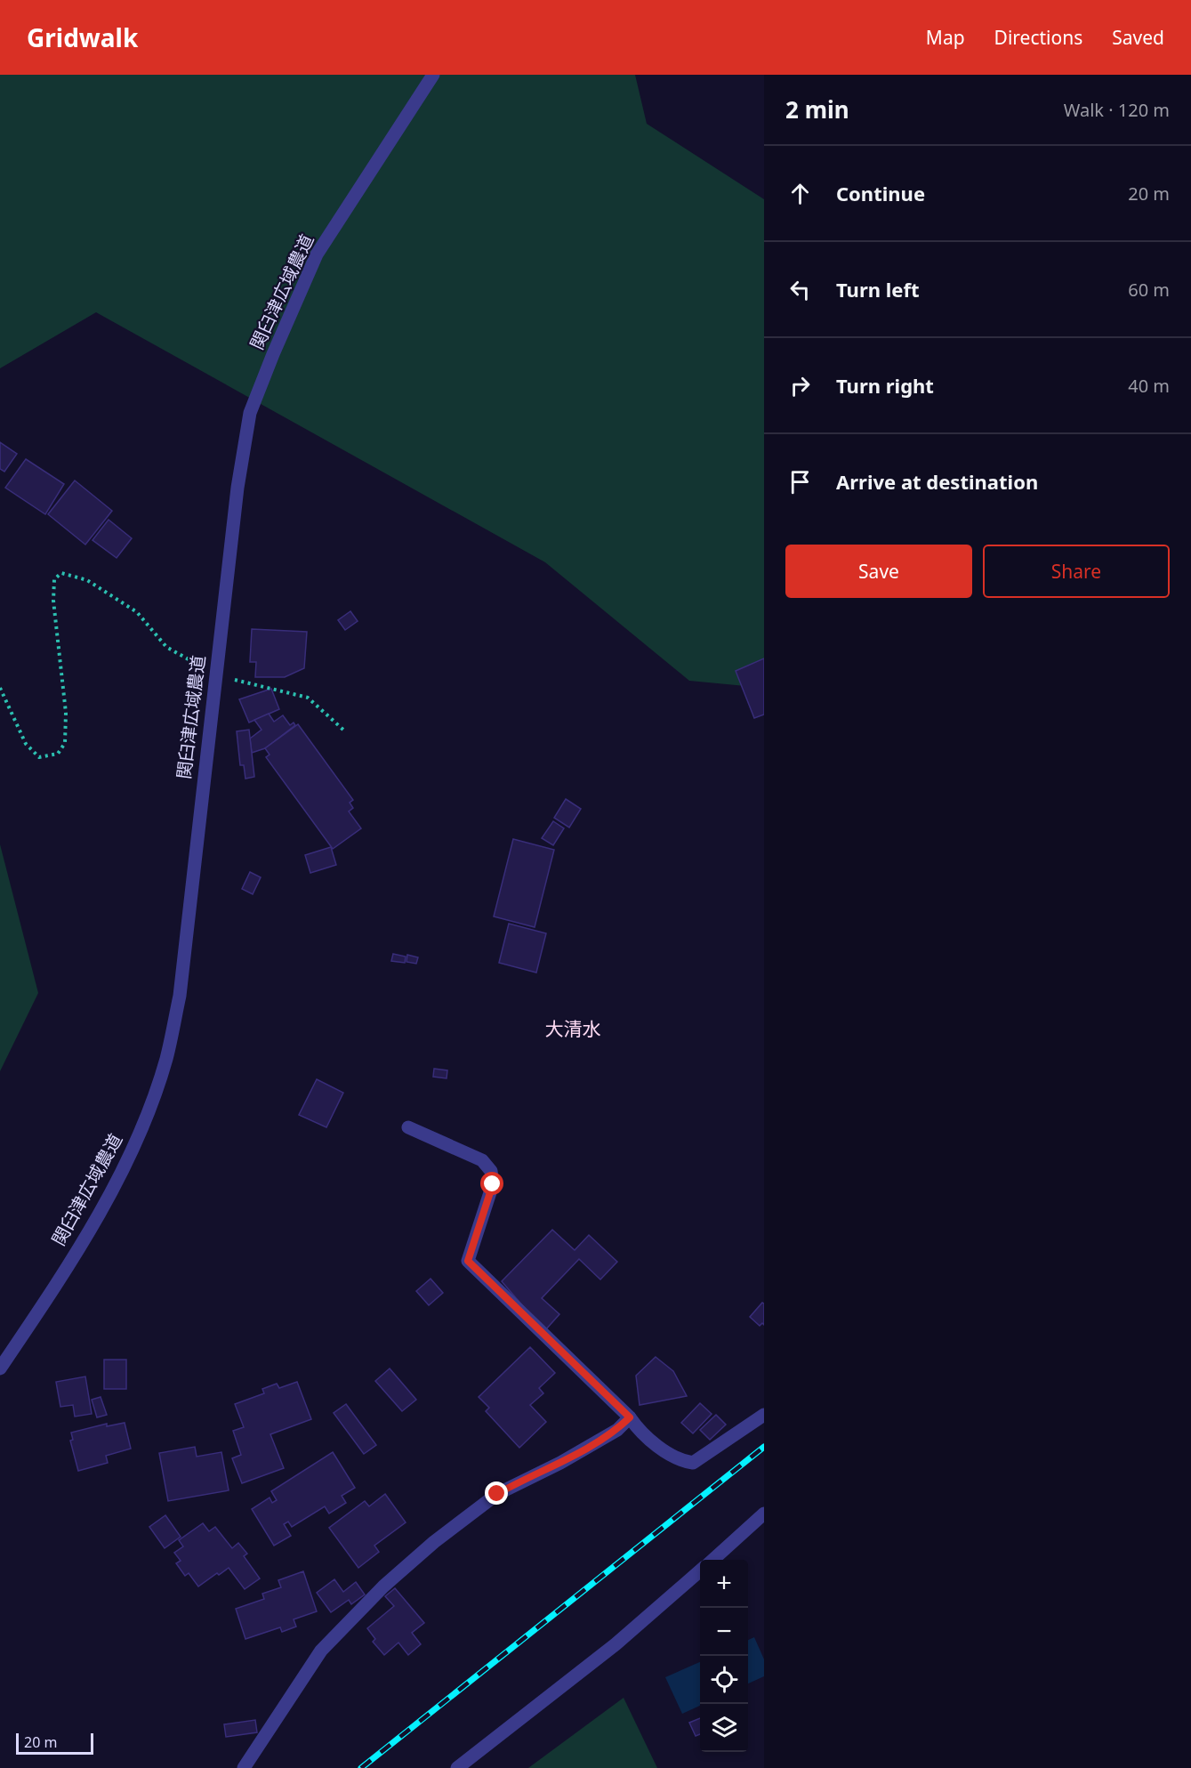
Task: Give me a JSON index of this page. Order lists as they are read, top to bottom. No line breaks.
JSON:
{"streets":{"street":["関臼津広域農道"]},"districts":["大清水"],"scale_bar":"20 m","page":{"header":"Gridwalk","nav":["Map","Directions","Saved"],"heading":["2 min","Walk · 120 m"],"list":[["Continue","20 m"],["Turn left","60 m"],["Turn right","40 m"],"Arrive at destination"],"buttons":["Save","Share"],"map_buttons":["+","−"],"scale":"20 m"}}
